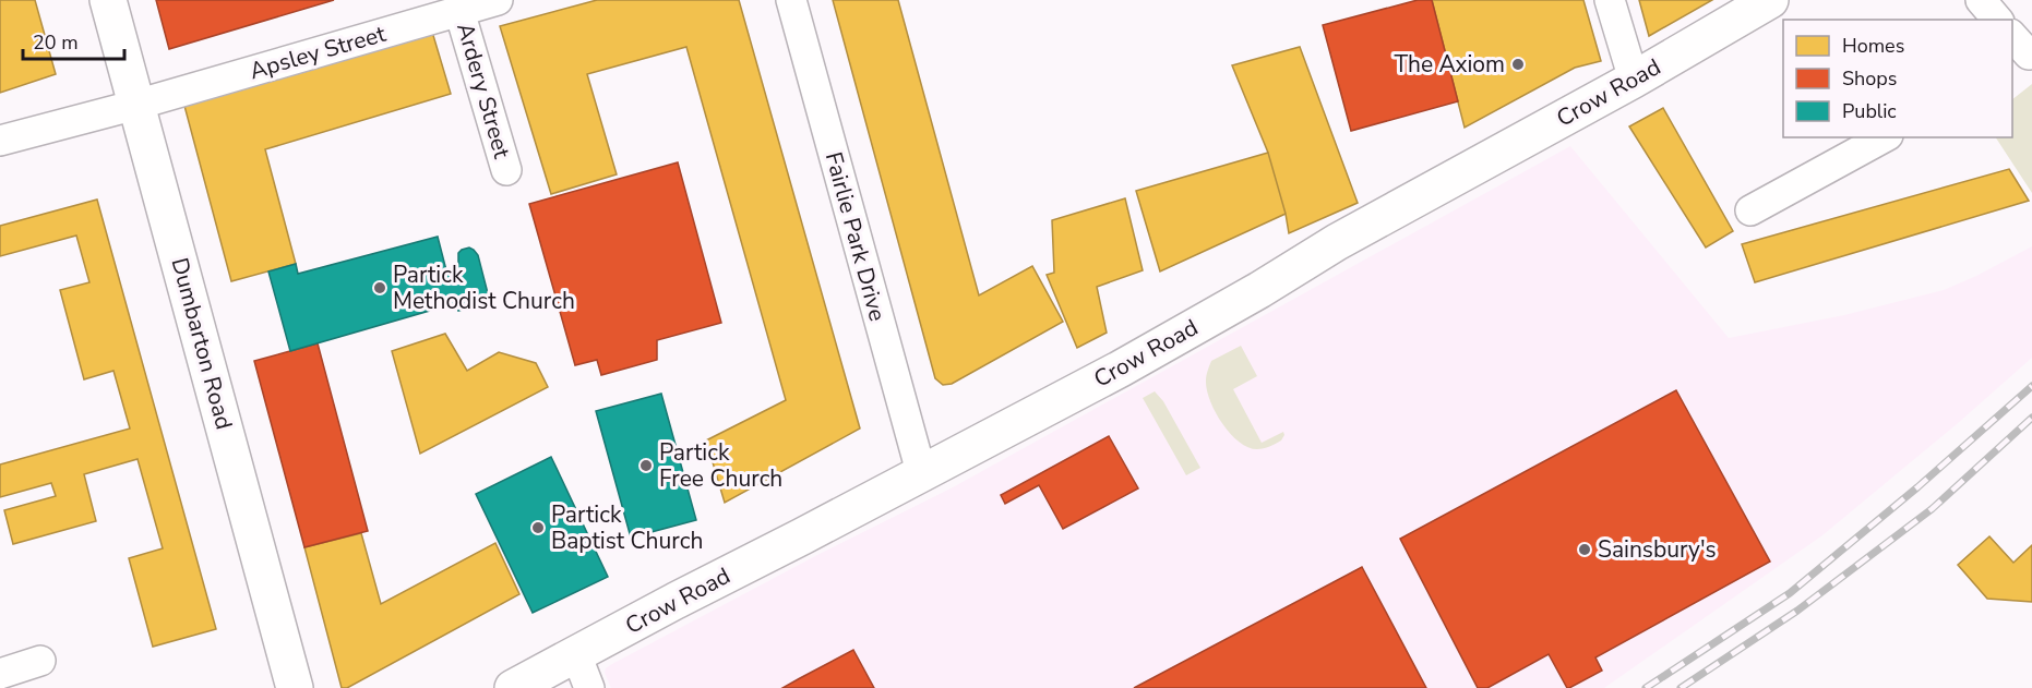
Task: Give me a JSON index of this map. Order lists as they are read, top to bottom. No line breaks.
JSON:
{"streets":{"street":["Apsley Street","Ardery Street","Crow Road","Fairlie Park Drive","Dumbarton Road"]},"crossings":[["Apsley Street","Ardery Street"],["Apsley Street","Dumbarton Road"],["Crow Road","Fairlie Park Drive"]],"places":["The Axiom","Partick Methodist Church","Partick Free Church","Partick Baptist Church","Sainsbury's"],"legend":["Homes","Shops","Public"],"scale_bar":"20 m"}
